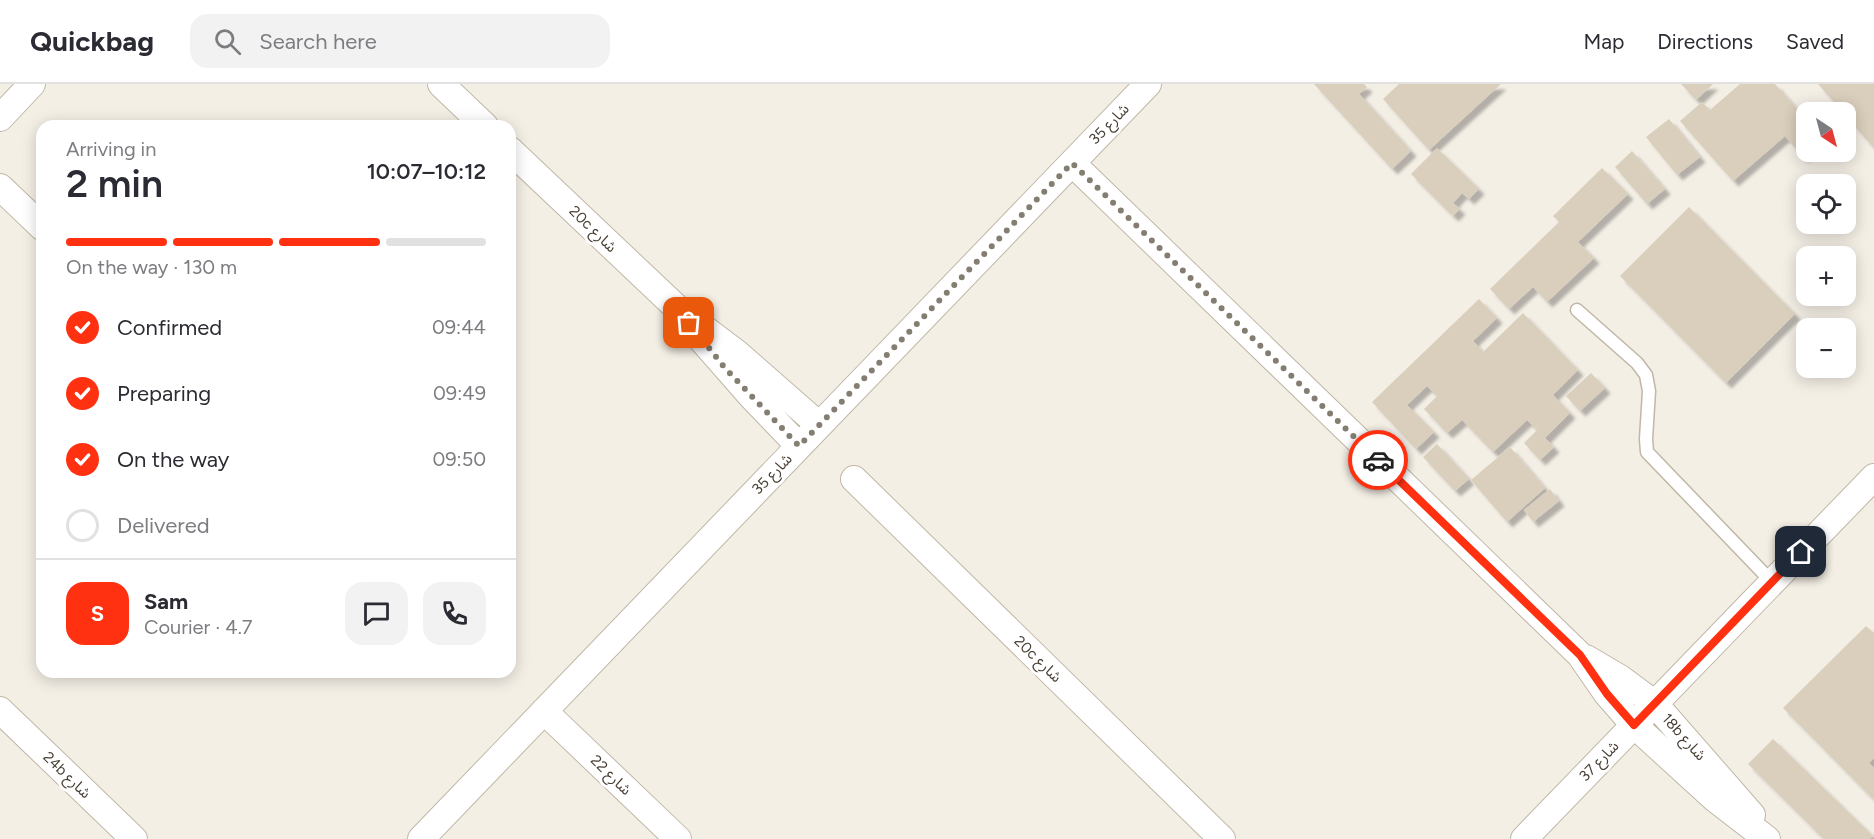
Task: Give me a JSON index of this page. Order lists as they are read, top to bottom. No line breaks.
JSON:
{"streets":{"street":["شارع 35","20c شارع","18b شارع","شارع 37","24b شارع","شارع 22"]},"crossings":[["شارع 35","20c شارع"],["شارع 35","18b شارع"],["شارع 35","شارع 22"],["18b شارع","شارع 37"]],"north":"bottom right","page":{"header":"Quickbag","search":"Search here","nav":["Map","Directions","Saved"],"map_buttons":["+","−"],"heading":["2 min","Arriving in","10:07–10:12"],"panel":["Sam","Courier · 4.7"],"bar":"On the way · 130 m","list":[["Confirmed","09:44"],["Preparing","09:49"],["On the way","09:50"],"Delivered"],"round":"S"}}
